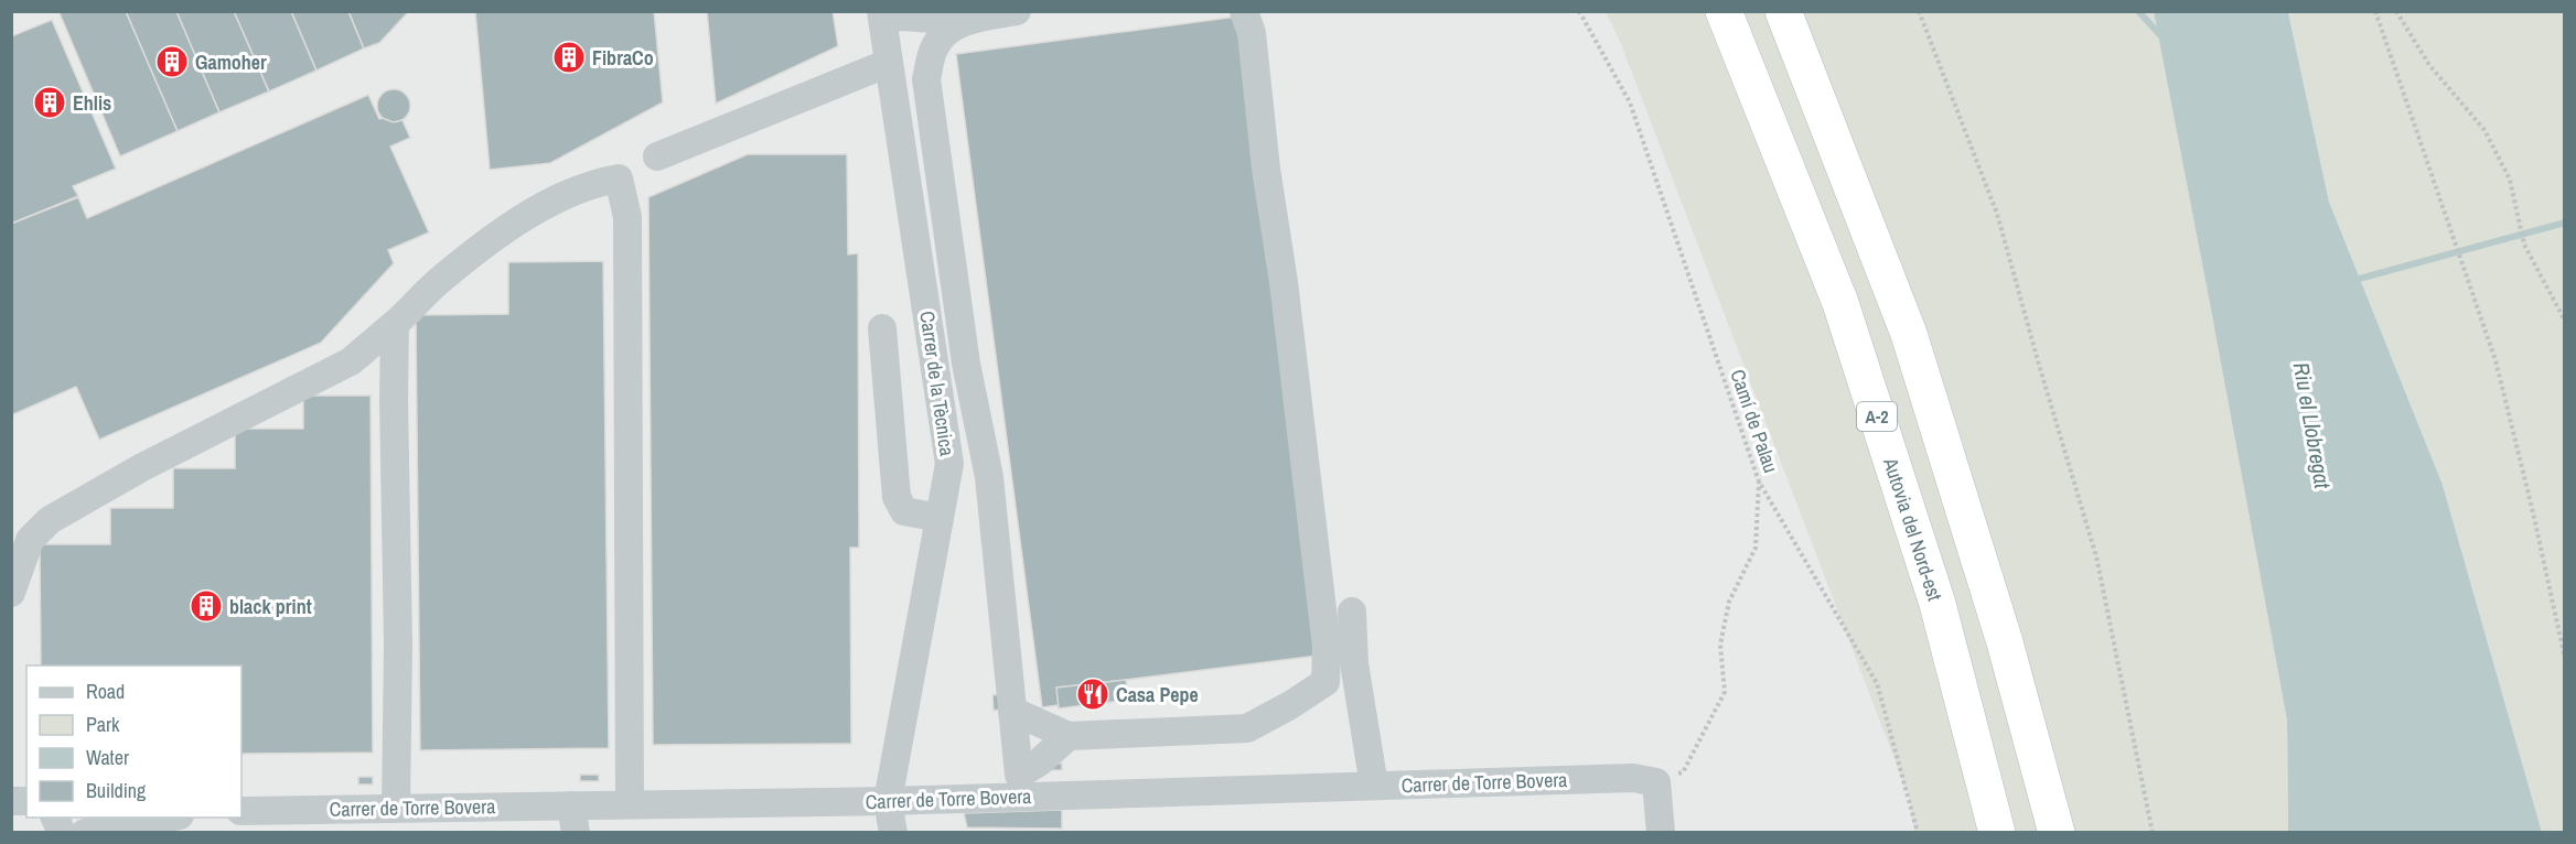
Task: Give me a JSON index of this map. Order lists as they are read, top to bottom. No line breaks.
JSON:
{"streets":{"highway":["A-2","Autovia del Nord-est"],"street":["Carrer de la Tècnica","Carrer de Torre Bovera"],"path":["Camí de Palau"]},"crossings":[["Carrer de la Tècnica","Carrer de Torre Bovera"]],"water":["Riu el Llobregat"],"places":{"building":["FibraCo","Gamoher","Ehlis","black print"],"restaurant":["Casa Pepe"]},"legend":["Road","Park","Water","Building"]}
